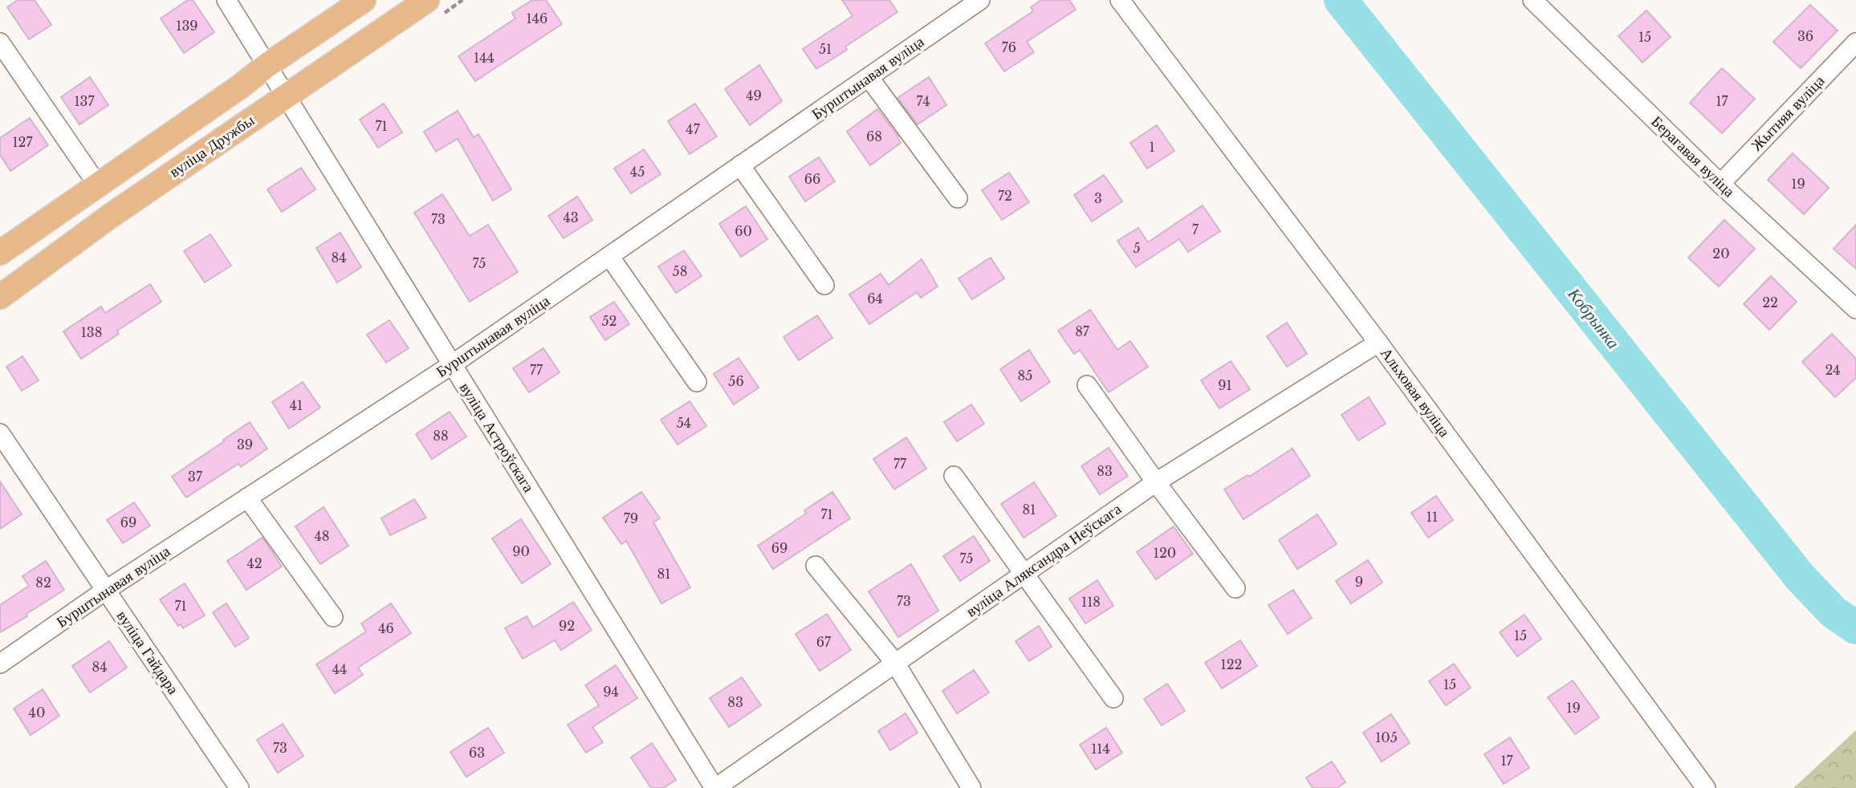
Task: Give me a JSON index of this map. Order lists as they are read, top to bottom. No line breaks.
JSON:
{"streets":{"main road":["вуліца Дружбы"],"street":["Бурштынавая вуліца","Жытняя вуліца","Берагавая вуліца","Альховая вуліца","вуліца Астроўскага","вуліца Аляксандра Неўскага","вуліца Гайдара"]},"crossings":[["Бурштынавая вуліца","вуліца Астроўскага"],["Бурштынавая вуліца","вуліца Гайдара"],["Жытняя вуліца","Берагавая вуліца"],["вуліца Дружбы","вуліца Астроўскага"],["Альховая вуліца","вуліца Аляксандра Неўскага"],["вуліца Астроўскага","вуліца Аляксандра Неўскага"]],"water":["Кобрынка"],"house_numbers":["146","139","36","15","76","51","144","49","137","74","17","71","47","68","127","1","45","66","19","72","3","43","73","7","60","5","20","84","75","58","64","22","52","87","138","77","24","85","56","91","41","54","88","39","77","83","37","81","71","11","79","69","48","69","90","120","75","42","81","9","82","73","118","71","92","46","15","67","122","84","44","15","94","83","19","40","105","73","114","63","17"]}
